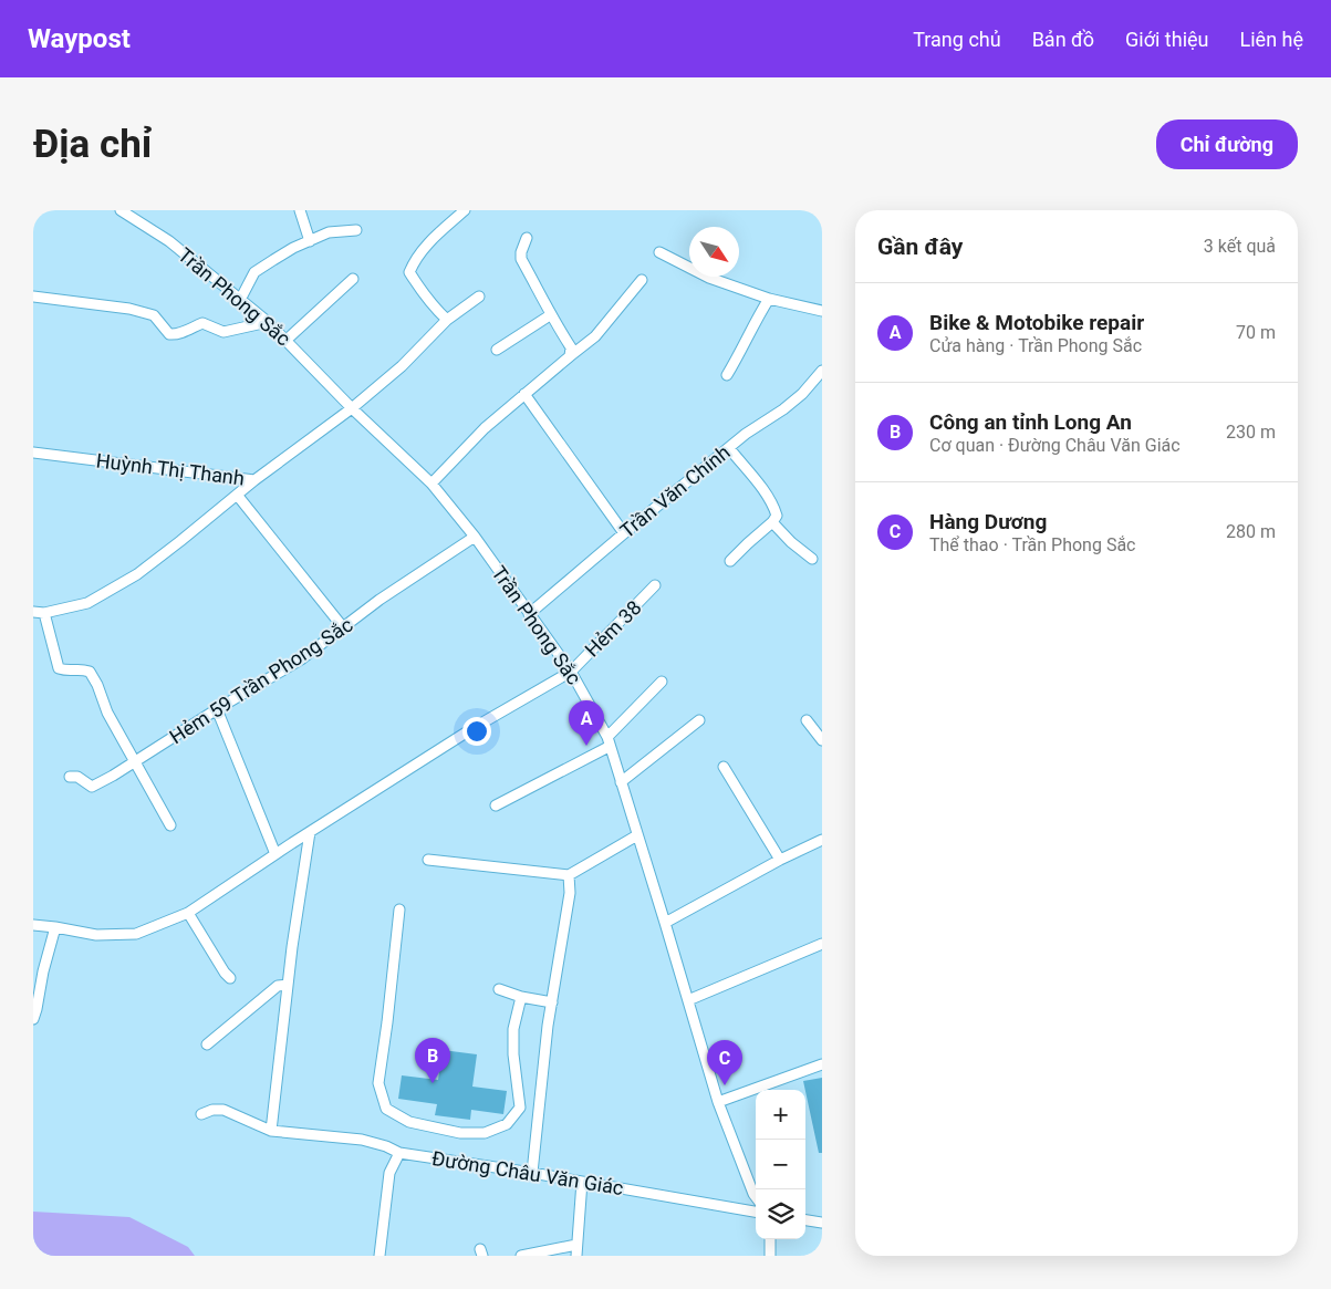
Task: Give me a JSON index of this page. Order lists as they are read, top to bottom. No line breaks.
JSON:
{"streets":{"street":["Trần Phong Sắc","Huỳnh Thị Thanh","Trần Văn Chính","Hẻm 38","Hẻm 59 Trần Phong Sắc","Đường Châu Văn Giác"]},"crossings":[["Trần Phong Sắc","Huỳnh Thị Thanh"],["Trần Phong Sắc","Trần Văn Chính"],["Trần Phong Sắc","Hẻm 38"],["Trần Phong Sắc","Hẻm 59 Trần Phong Sắc"]],"north":"bottom right","page":{"header":"Waypost","nav":["Trang chủ","Bản đồ","Giới thiệu","Liên hệ"],"buttons":"Chỉ đường","title":"Địa chỉ","heading":["Gần đây","3 kết quả"],"list":[{"mark":"A","name":"Bike & Motobike repair","note":"Cửa hàng · Trần Phong Sắc","value":"70 m"},{"mark":"B","name":"Công an tỉnh Long An","note":"Cơ quan · Đường Châu Văn Giác","value":"230 m"},{"mark":"C","name":"Hàng Dương","note":"Thể thao · Trần Phong Sắc","value":"280 m"}],"pins":["A","B","C"],"map_buttons":["+","−"]}}
